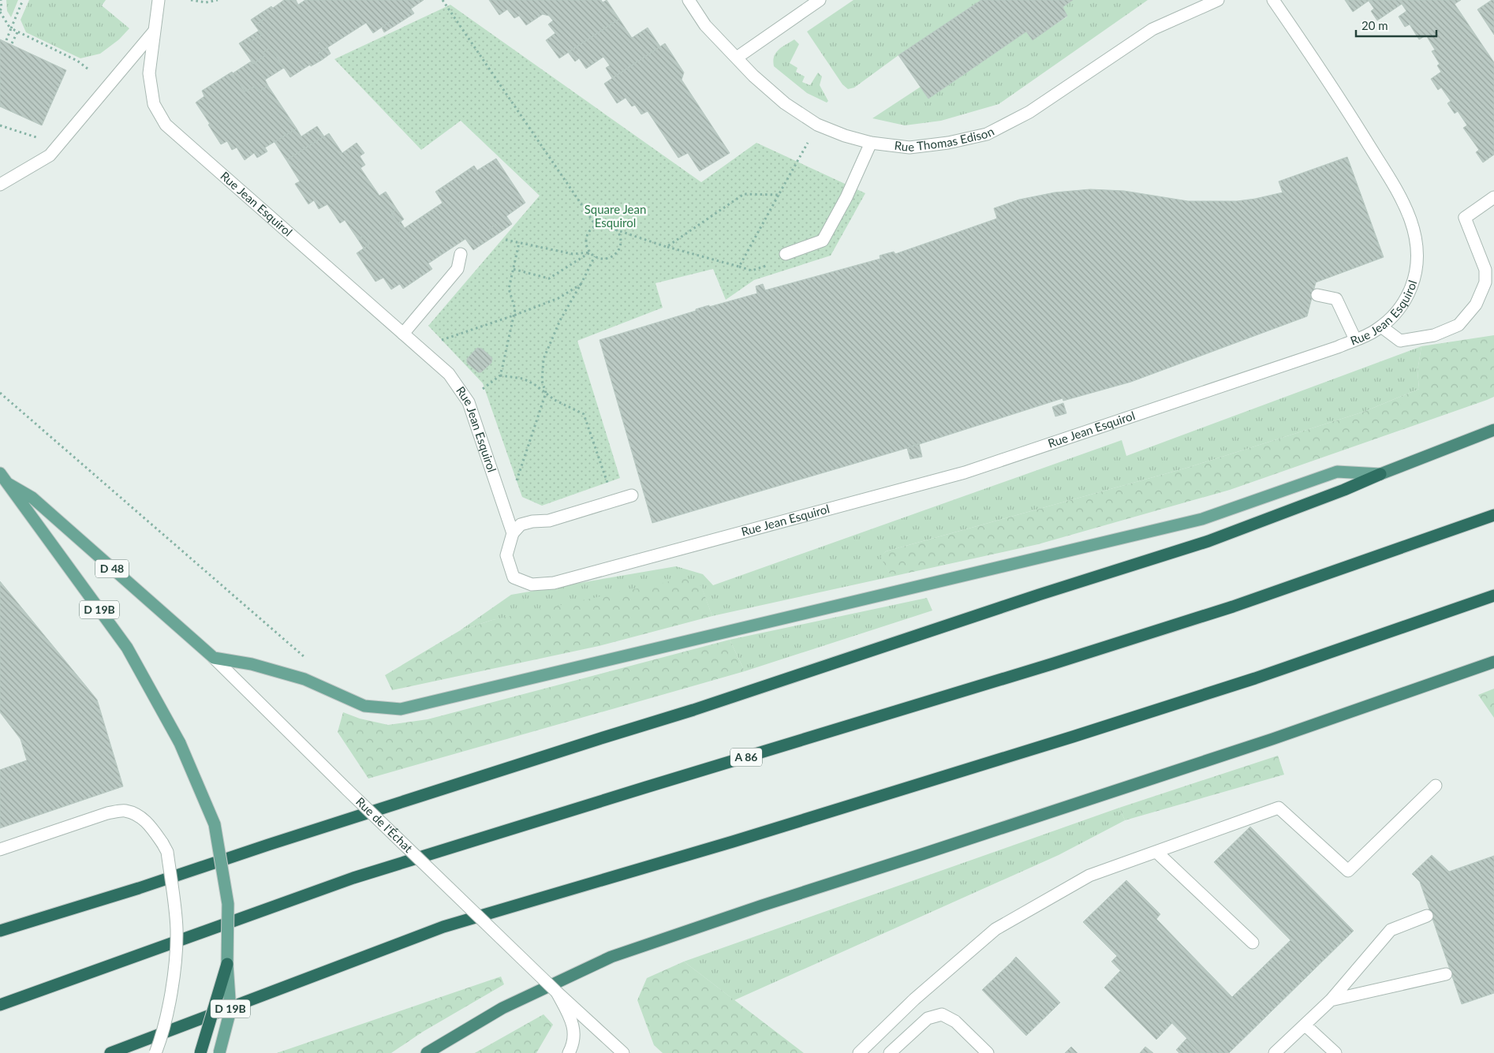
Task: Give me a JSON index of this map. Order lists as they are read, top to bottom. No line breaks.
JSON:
{"streets":{"highway":["A 86"],"main road":["D 48","D 19B"],"street":["Rue Thomas Edison","Rue Jean Esquirol","Rue de l'Échat"]},"crossings":[["D 48","D 19B"],["D 48","Rue de l'Échat"]],"parks":["Square Jean Esquirol"],"scale_bar":"20 m"}
